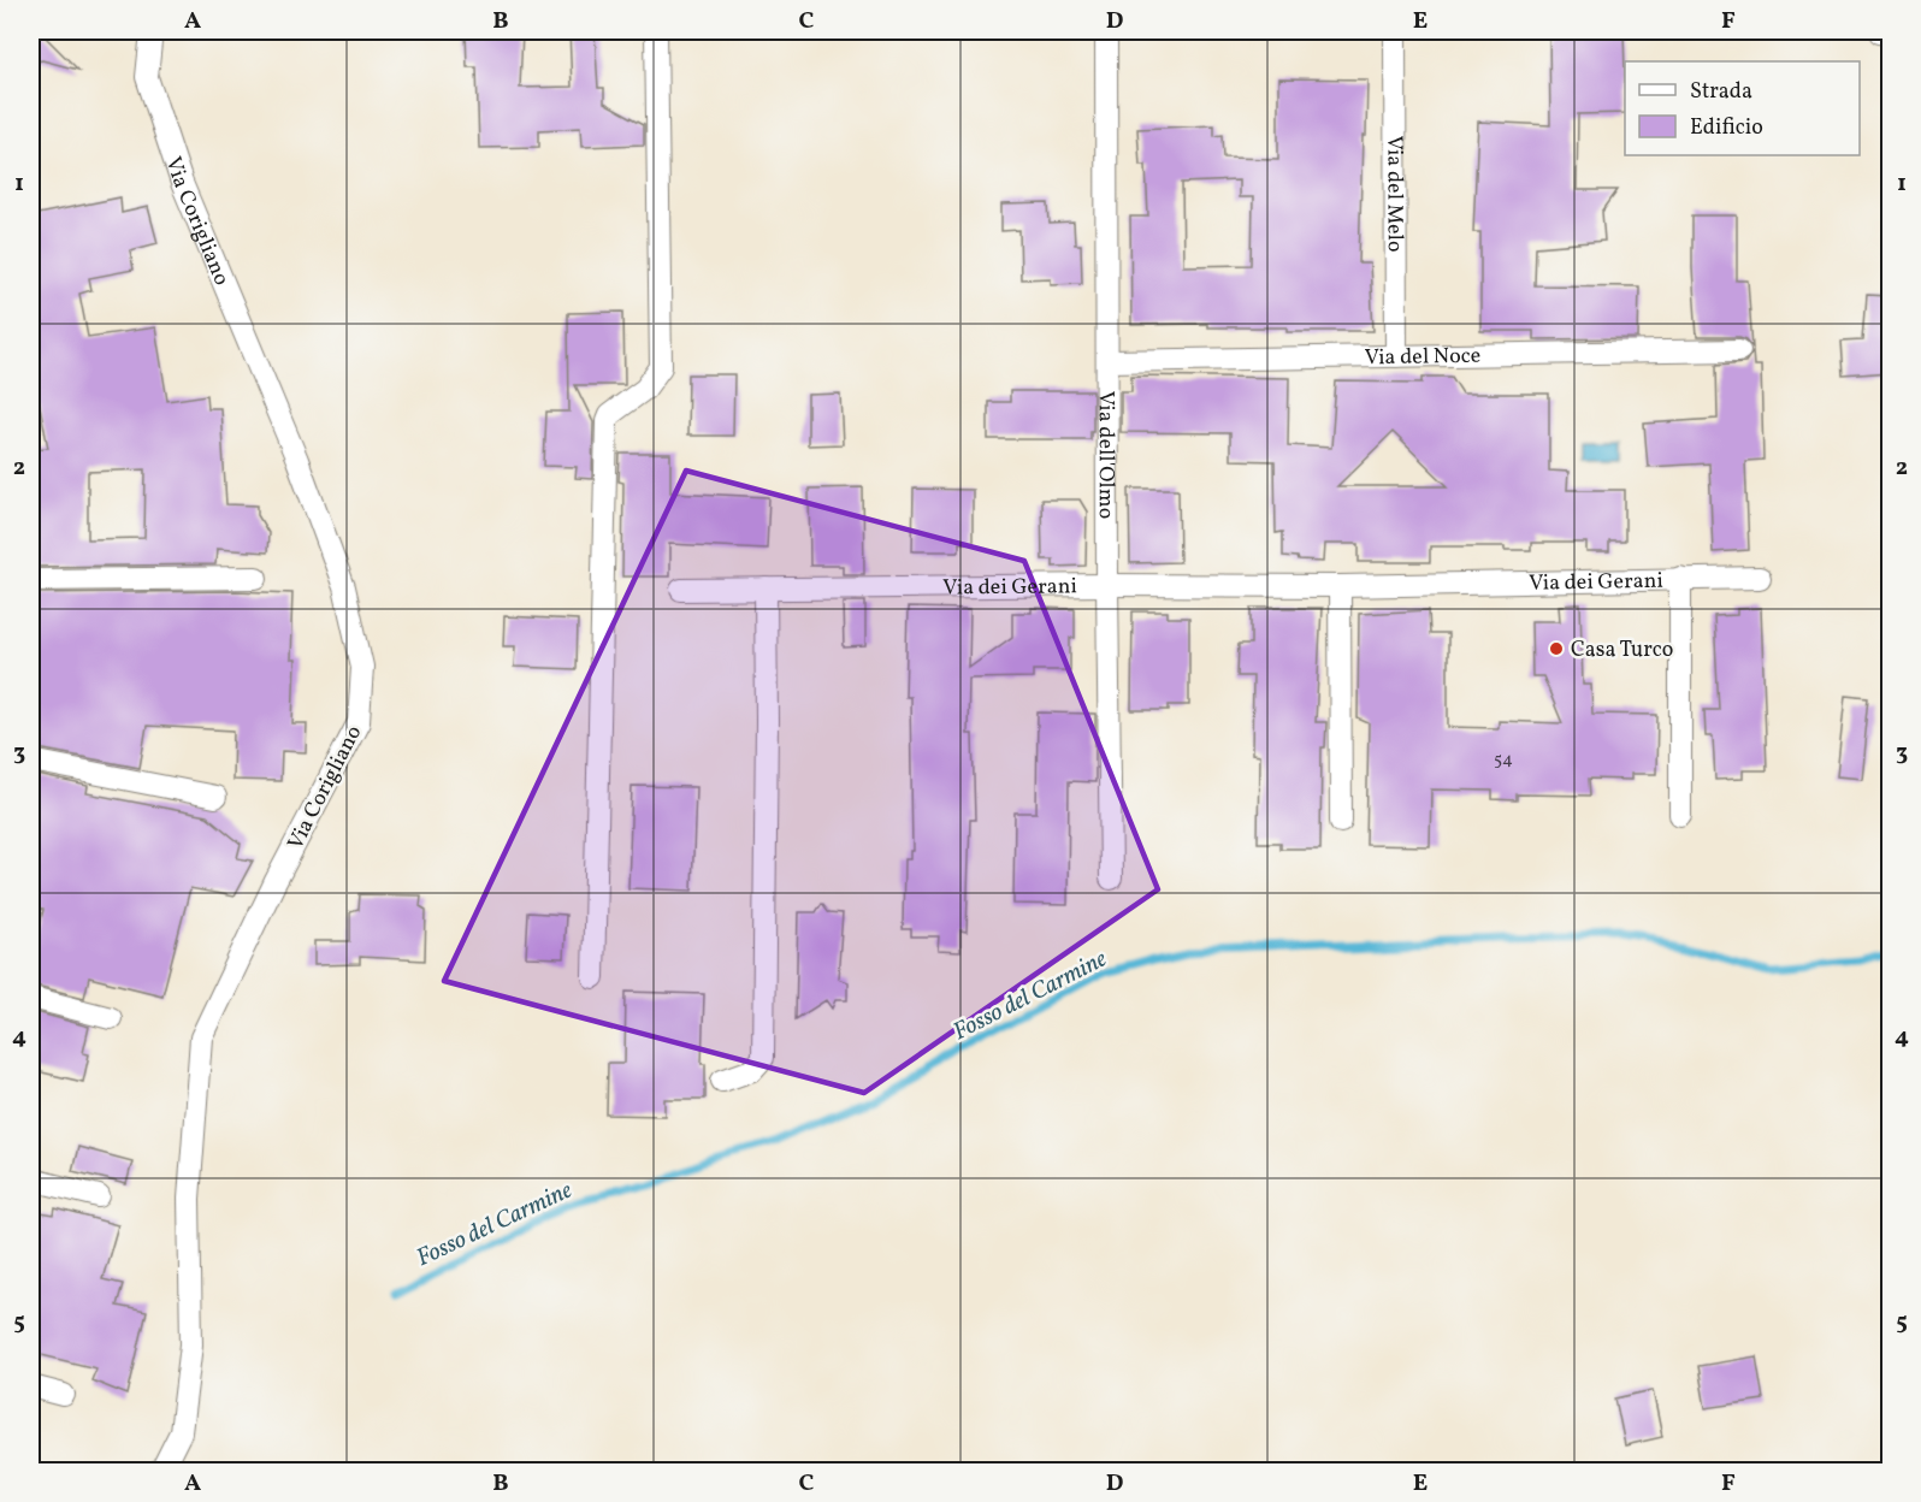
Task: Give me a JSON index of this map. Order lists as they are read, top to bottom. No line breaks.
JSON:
{"streets":{"street":["Via del Melo","Via Corigliano","Via del Noce","Via dell'Olmo","Via dei Gerani"]},"crossings":[["Via del Melo","Via del Noce"],["Via del Noce","Via dell'Olmo"],["Via dell'Olmo","Via dei Gerani"]],"water":["Fosso del Carmine"],"places":["Casa Turco"],"house_numbers":["54"],"legend":["Strada","Edificio"],"grid":{"columns":["A","B","C","D","E","F"],"rows":["1","2","3","4","5"]}}
